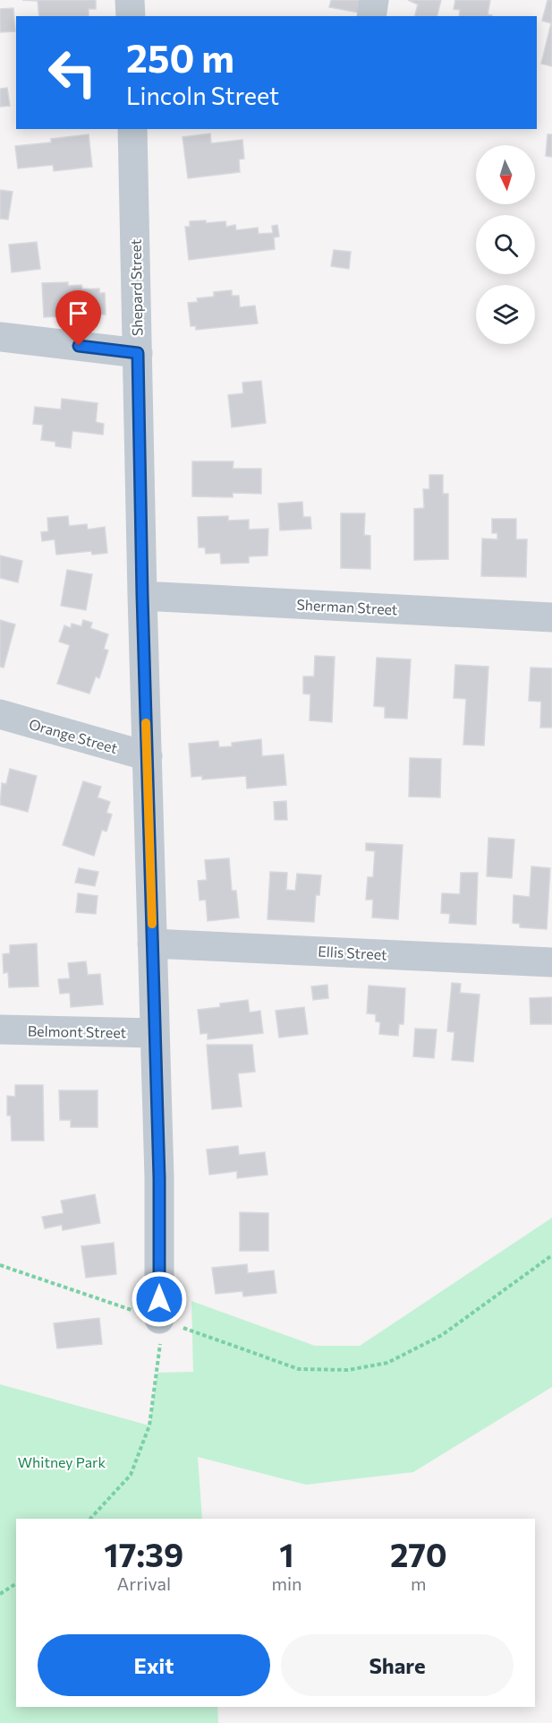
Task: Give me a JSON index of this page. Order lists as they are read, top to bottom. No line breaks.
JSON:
{"streets":{"street":["Shepard Street","Sherman Street","Orange Street","Ellis Street","Belmont Street"]},"crossings":[["Shepard Street","Sherman Street"],["Shepard Street","Orange Street"],["Shepard Street","Ellis Street"],["Shepard Street","Belmont Street"]],"parks":["Whitney Park"],"north":"bottom","page":{"turn":["250 m","Lincoln Street"],"eta":["17:39","Arrival","1","min","270","m"],"buttons":["Exit","Share"]}}
